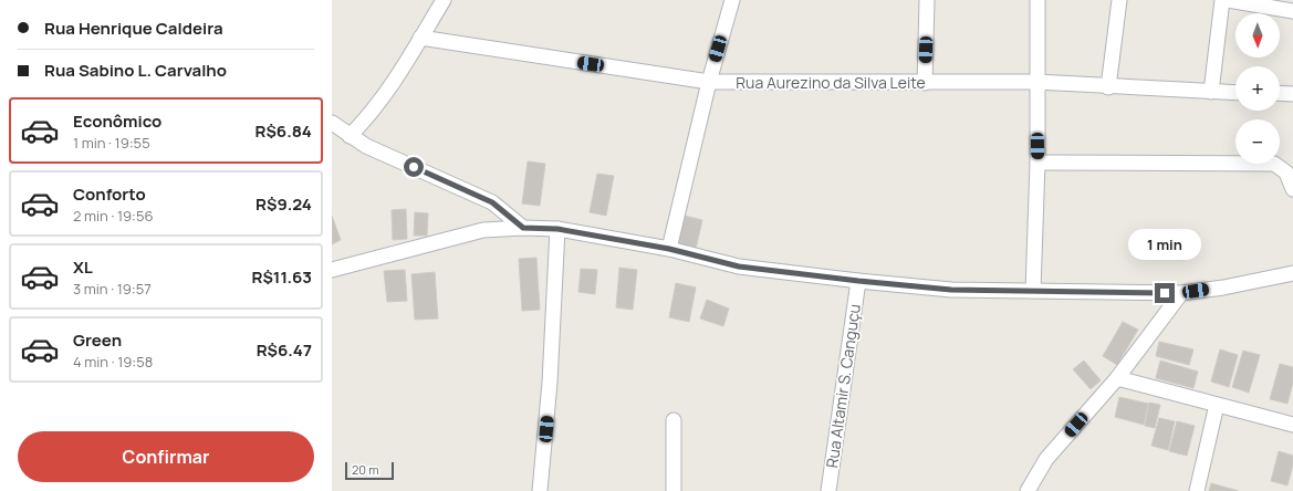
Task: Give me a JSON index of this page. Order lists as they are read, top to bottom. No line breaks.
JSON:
{"streets":{"street":["Rua Aurezino da Silva Leite","Rua Altamir S. Canguçu"]},"scale_bar":"20 m","north":"bottom","page":{"banner":["Rua Henrique Caldeira","Rua Sabino L. Carvalho"],"map_buttons":["+","−"],"list":[{"name":"Econômico","note":"1 min · 19:55","value":"R$6.84"},{"name":"Conforto","note":"2 min · 19:56","value":"R$9.24"},{"name":"XL","note":"3 min · 19:57","value":"R$11.63"},{"name":"Green","note":"4 min · 19:58","value":"R$6.47"}],"bubble":"1 min","buttons":"Confirmar","scale":"20 m"}}
